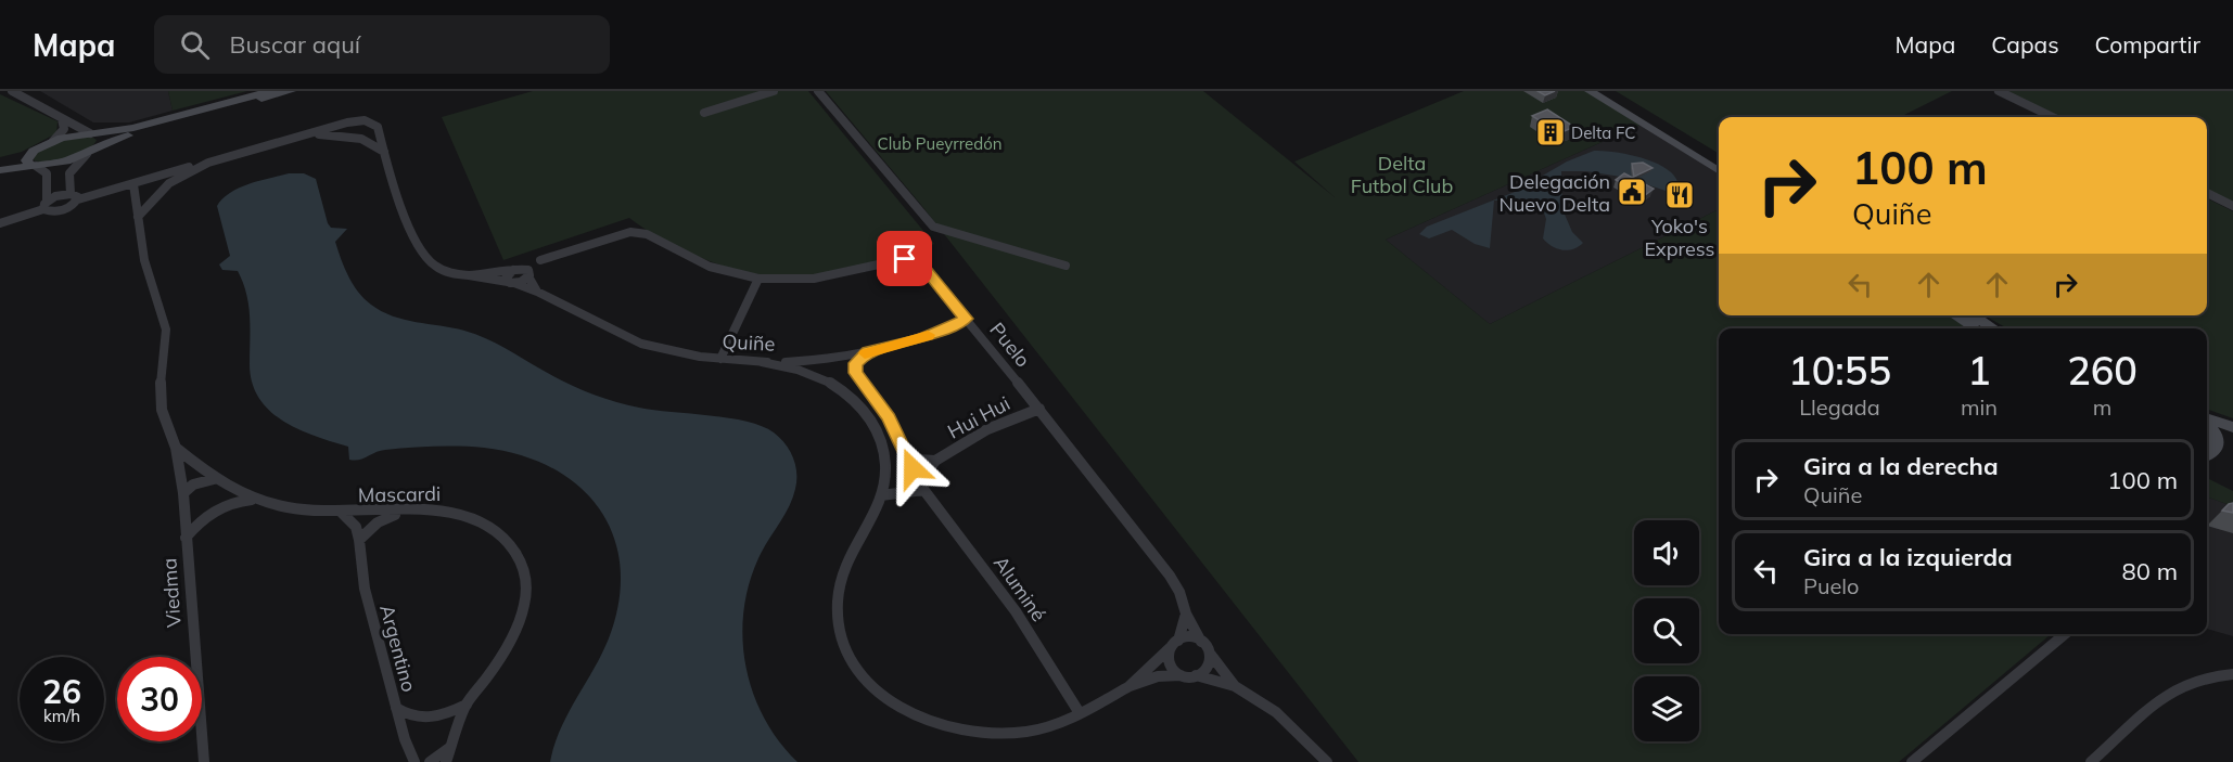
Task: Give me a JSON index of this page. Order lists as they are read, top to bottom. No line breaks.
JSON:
{"streets":{"street":["Quiñe","Puelo","Hui Hui","Mascardi","Aluminé","Viedma","Argentino"]},"crossings":[["Quiñe","Puelo"],["Puelo","Hui Hui"],["Mascardi","Viedma"],["Mascardi","Argentino"]],"parks":["Club Pueyrredón","Delta Futbol Club"],"places":{"building":["Delta FC"],"public building":["Delegación Nuevo Delta"],"restaurant":["Yoko's Express"]},"page":{"header":"Mapa","search":"Buscar aquí","nav":["Mapa","Capas","Compartir"],"turn":["100 m","Quiñe"],"eta":["10:55","Llegada","1","min","260","m"],"list":[{"name":"Gira a la derecha","note":"Quiñe","value":"100 m"},{"name":"Gira a la izquierda","note":"Puelo","value":"80 m"}],"speed":"26 km/h","limit":"30"}}
